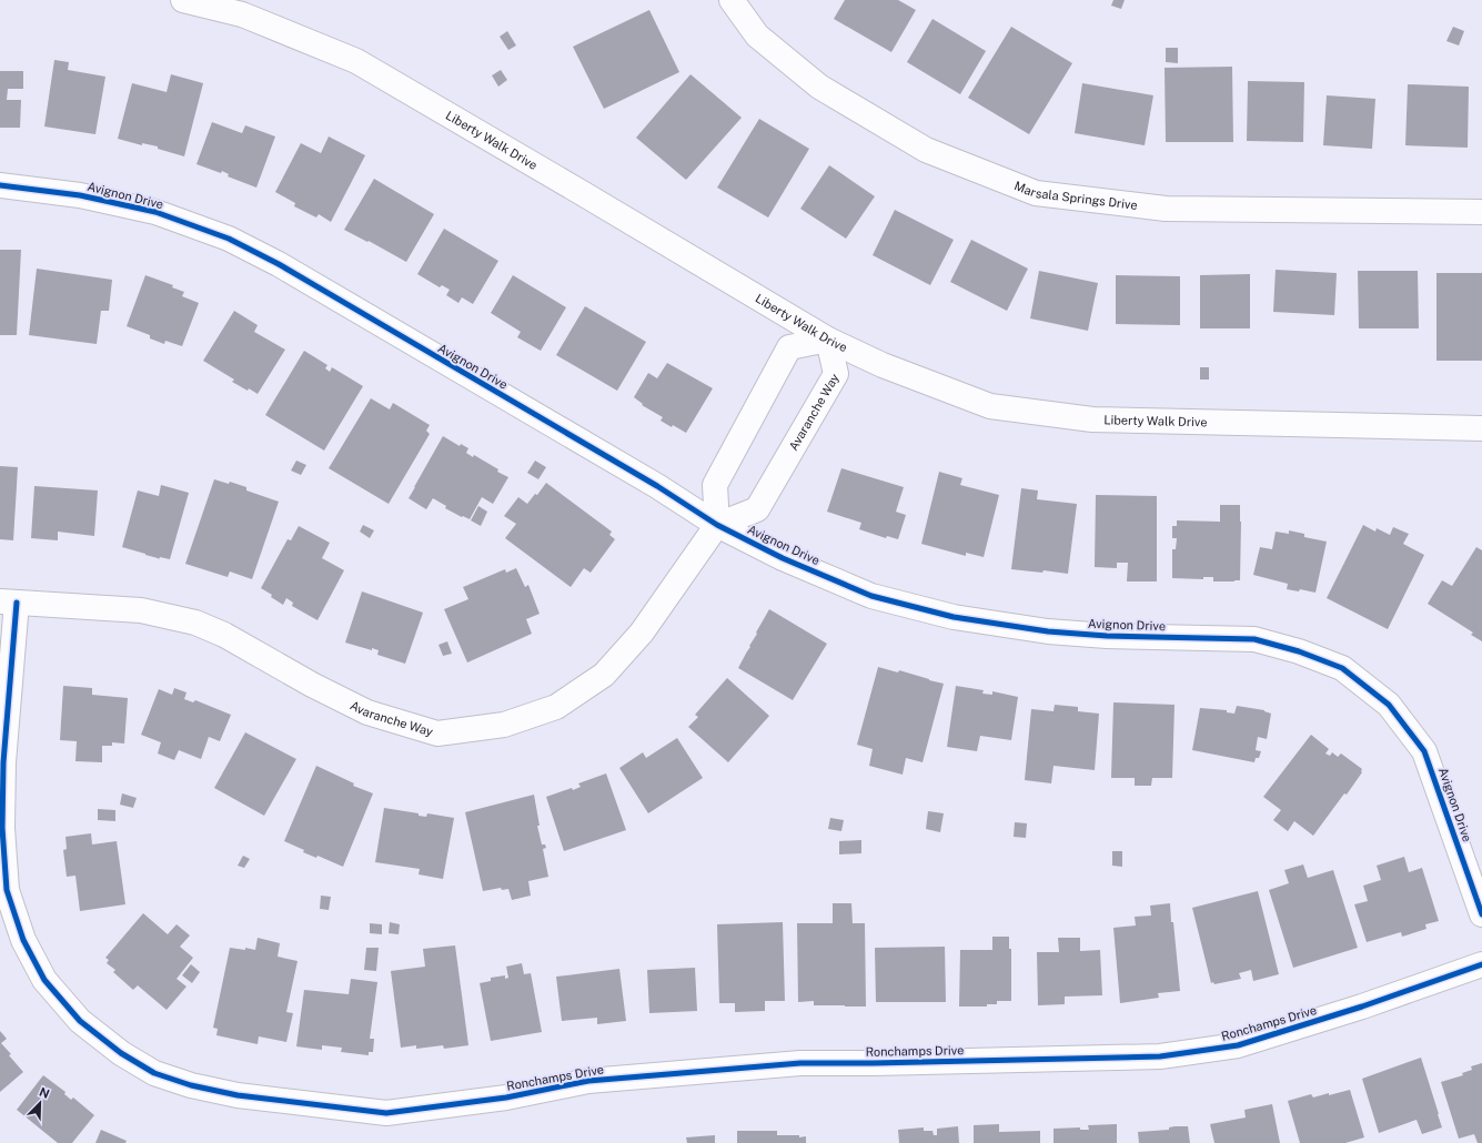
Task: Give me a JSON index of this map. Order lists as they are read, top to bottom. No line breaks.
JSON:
{"streets":{"street":["Liberty Walk Drive","Marsala Springs Drive","Avignon Drive","Avaranche Way","Ronchamps Drive"]},"crossings":[["Liberty Walk Drive","Avaranche Way"],["Avignon Drive","Avaranche Way"],["Avaranche Way","Ronchamps Drive"]],"north":"top right"}
